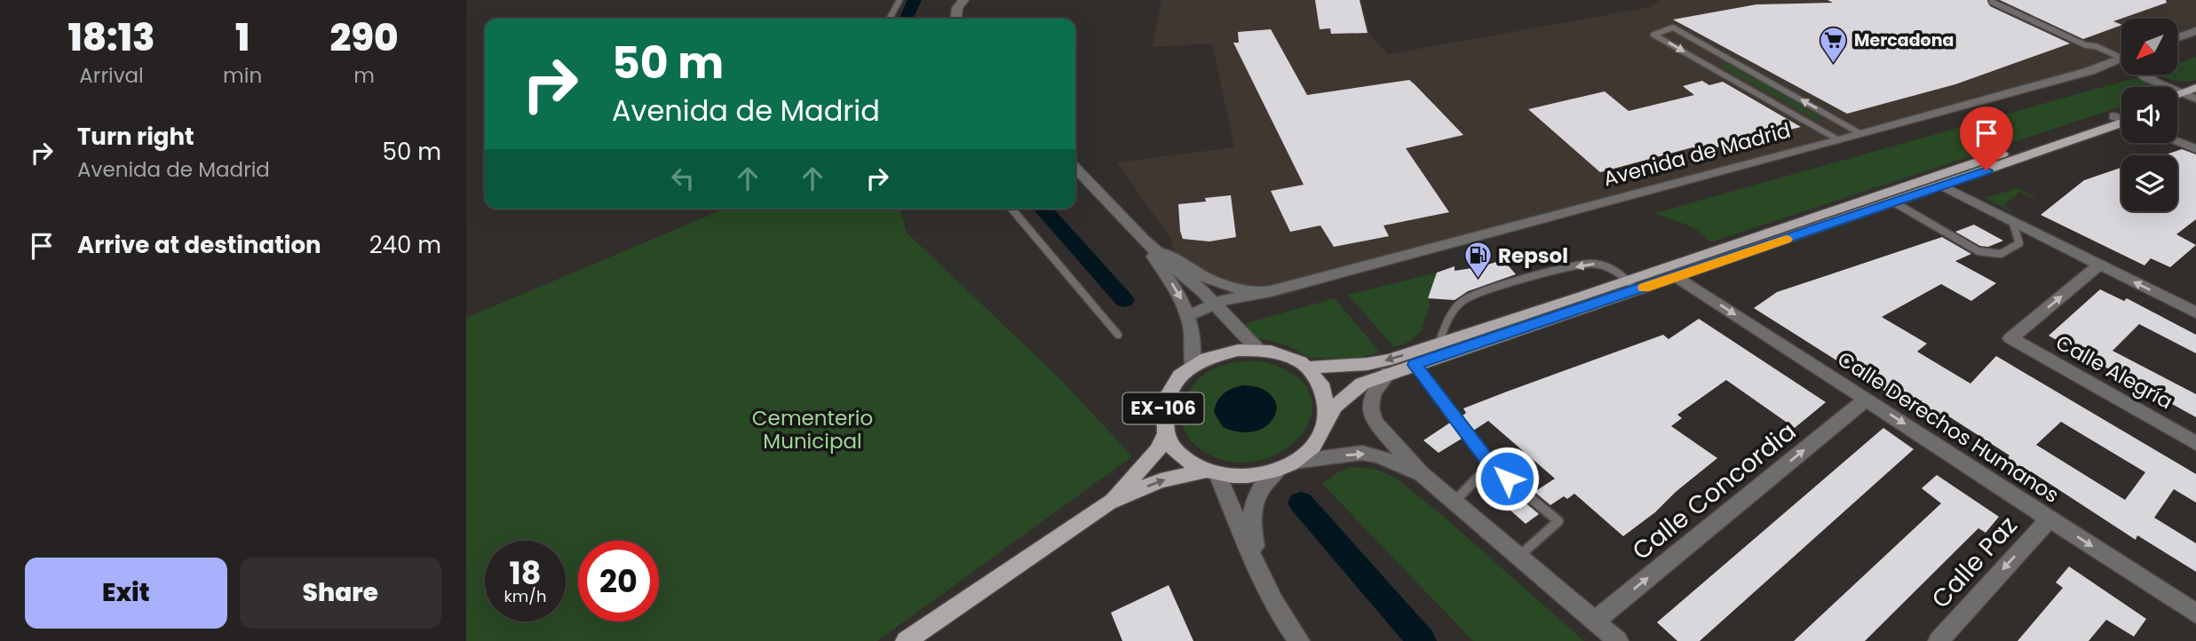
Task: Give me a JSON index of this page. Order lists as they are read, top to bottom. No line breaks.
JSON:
{"streets":{"main road":["EX-106"],"street":["Avenida de Madrid","Calle Alegría","Calle Derechos Humanos","Calle Concordia","Calle Paz"]},"crossings":[["EX-106","Calle Derechos Humanos"],["Calle Derechos Humanos","Calle Concordia"],["Calle Derechos Humanos","Calle Paz"]],"one_way":["Calle Derechos Humanos","Calle Concordia","Calle Paz"],"parks":["Cementerio Municipal"],"places":{"supermarket":["Mercadona"],"fuel station":["Repsol"]},"north":"bottom left","page":{"eta":["18:13","Arrival","1","min","290","m"],"turn":["50 m","Avenida de Madrid"],"list":[{"name":"Turn right","note":"Avenida de Madrid","value":"50 m"},{"name":"Arrive at destination","value":"240 m"}],"speed":"18 km/h","limit":"20","buttons":["Exit","Share"]}}
